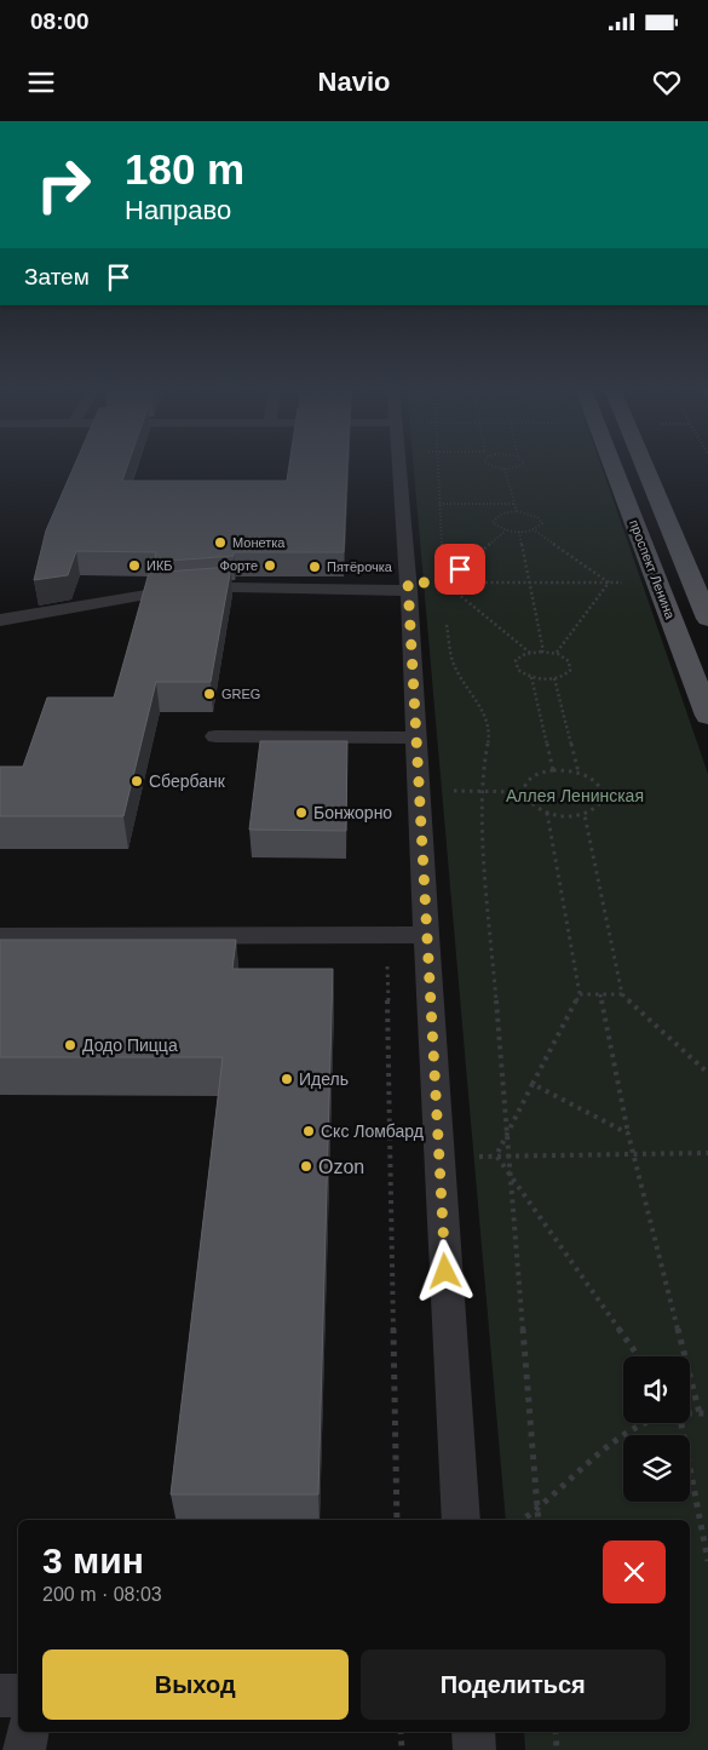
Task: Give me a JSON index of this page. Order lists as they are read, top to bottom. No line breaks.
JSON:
{"streets":{"main road":["проспект Ленина"]},"parks":["Аллея Ленинская"],"places":["Монетка","ИКБ","Форте","Пятёрочка","GREG","Сбербанк","Бонжорно","Додо Пицца","Идель","Скс Ломбард","Ozon"],"page":{"status":"08:00","header":"Navio","turn":["180 m","Направо"],"then":"Затем","heading":["3 мин","200 m · 08:03"],"buttons":["Выход","Поделиться"]}}
